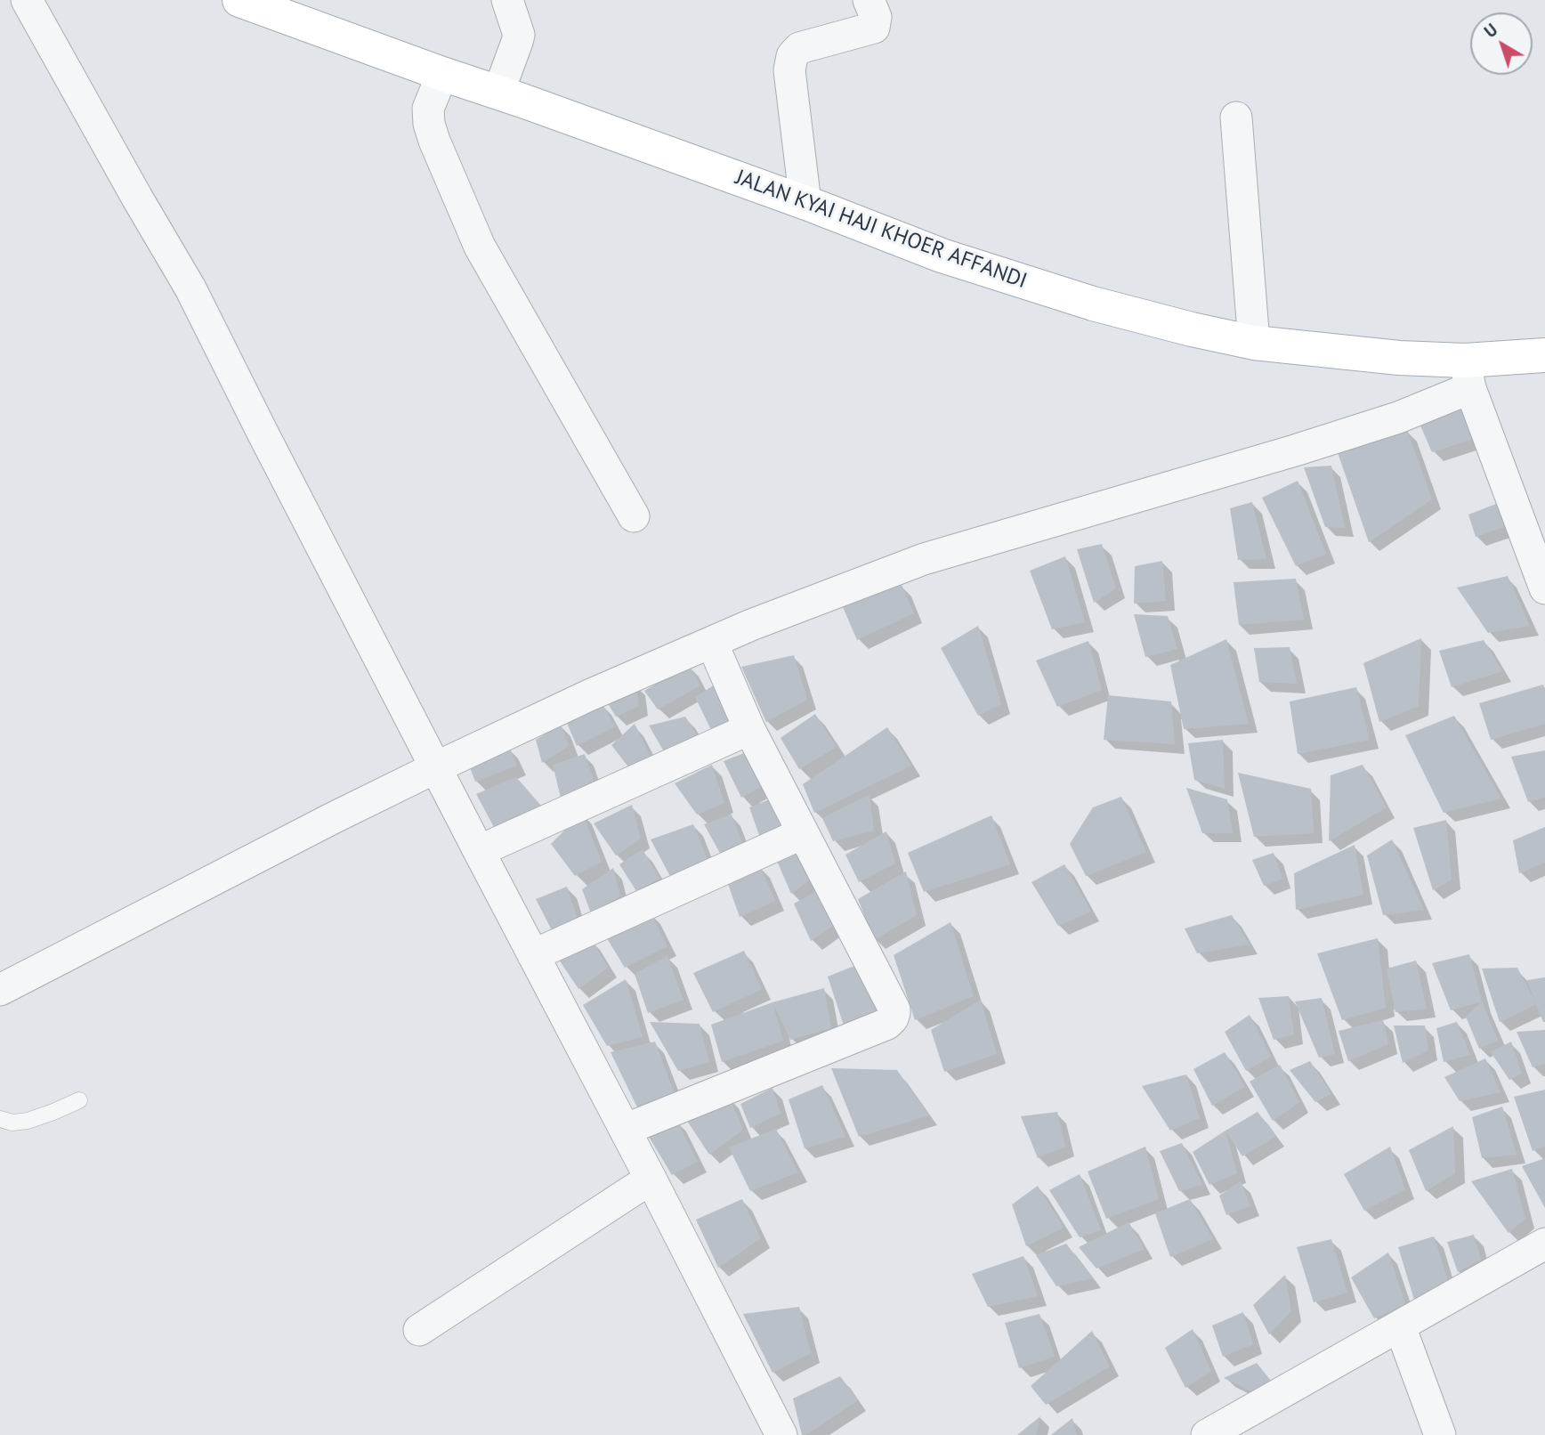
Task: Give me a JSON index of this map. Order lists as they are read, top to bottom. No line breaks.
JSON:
{"streets":{"main road":["JALAN KYAI HAJI KHOER AFFANDI"]},"north":"top left"}
